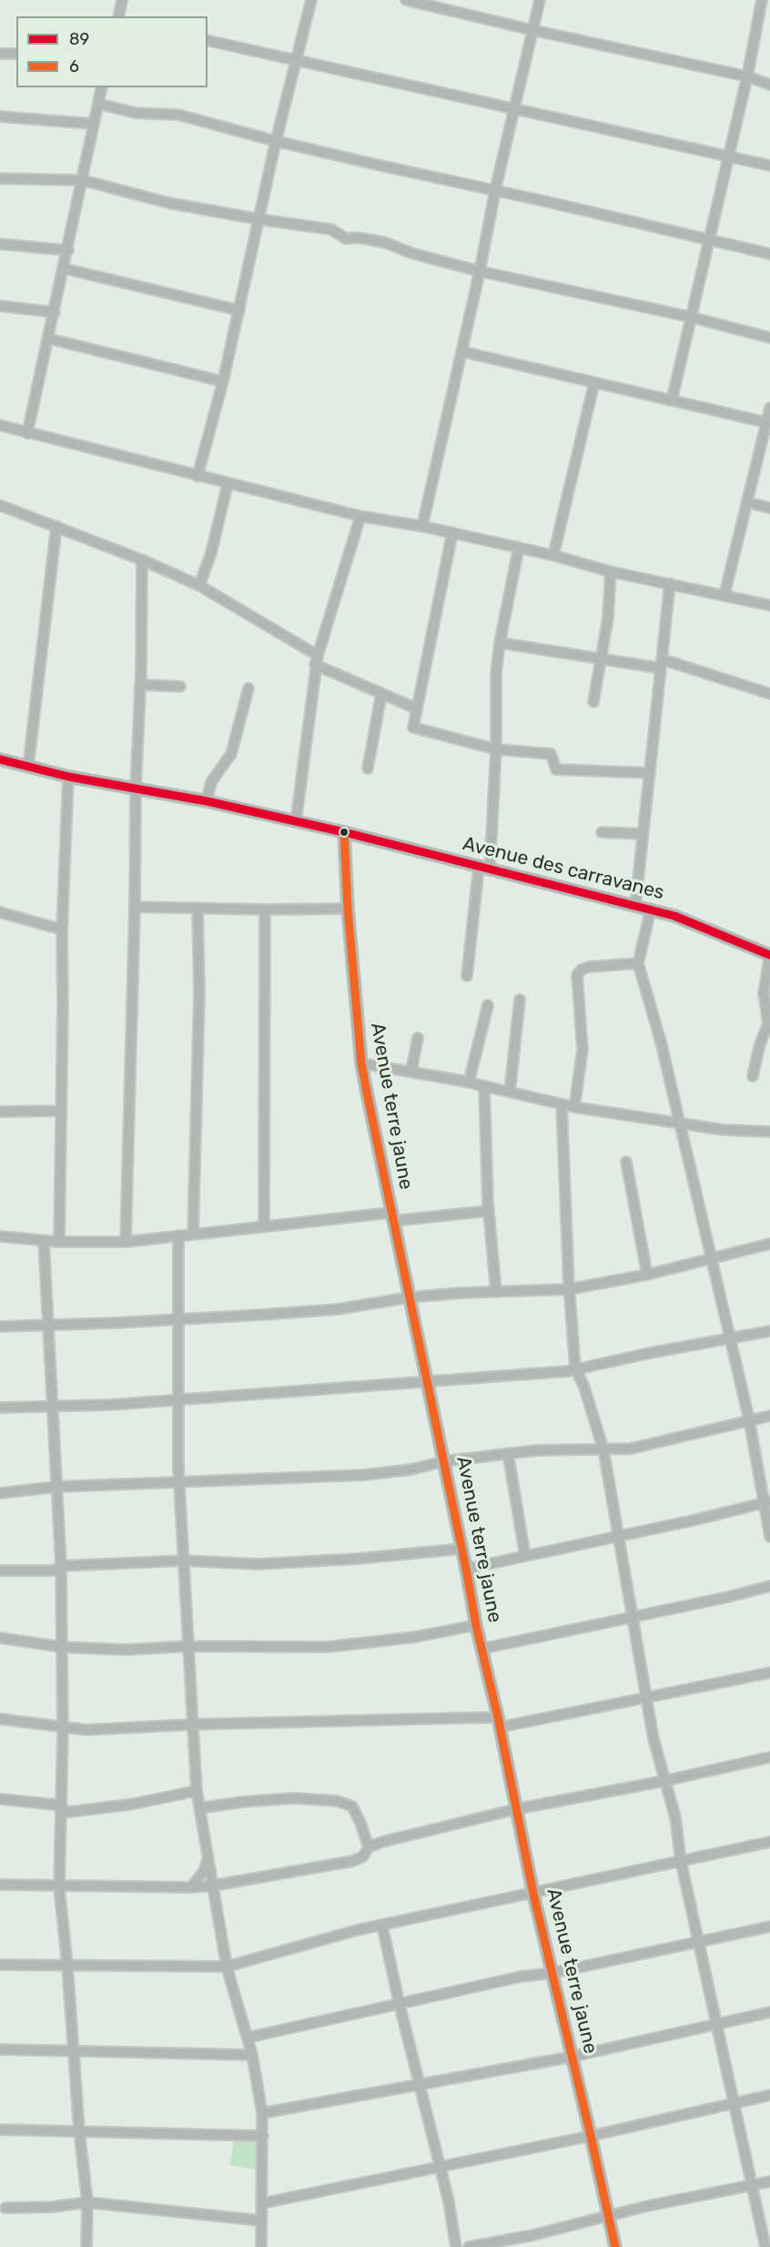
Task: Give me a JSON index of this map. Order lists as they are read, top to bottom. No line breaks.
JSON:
{"streets":{"street":["Avenue des carravanes","Avenue terre jaune"]},"crossings":[["Avenue des carravanes","Avenue terre jaune"]],"lines":["transit line 89","transit line 6"],"legend":["89","6"]}
